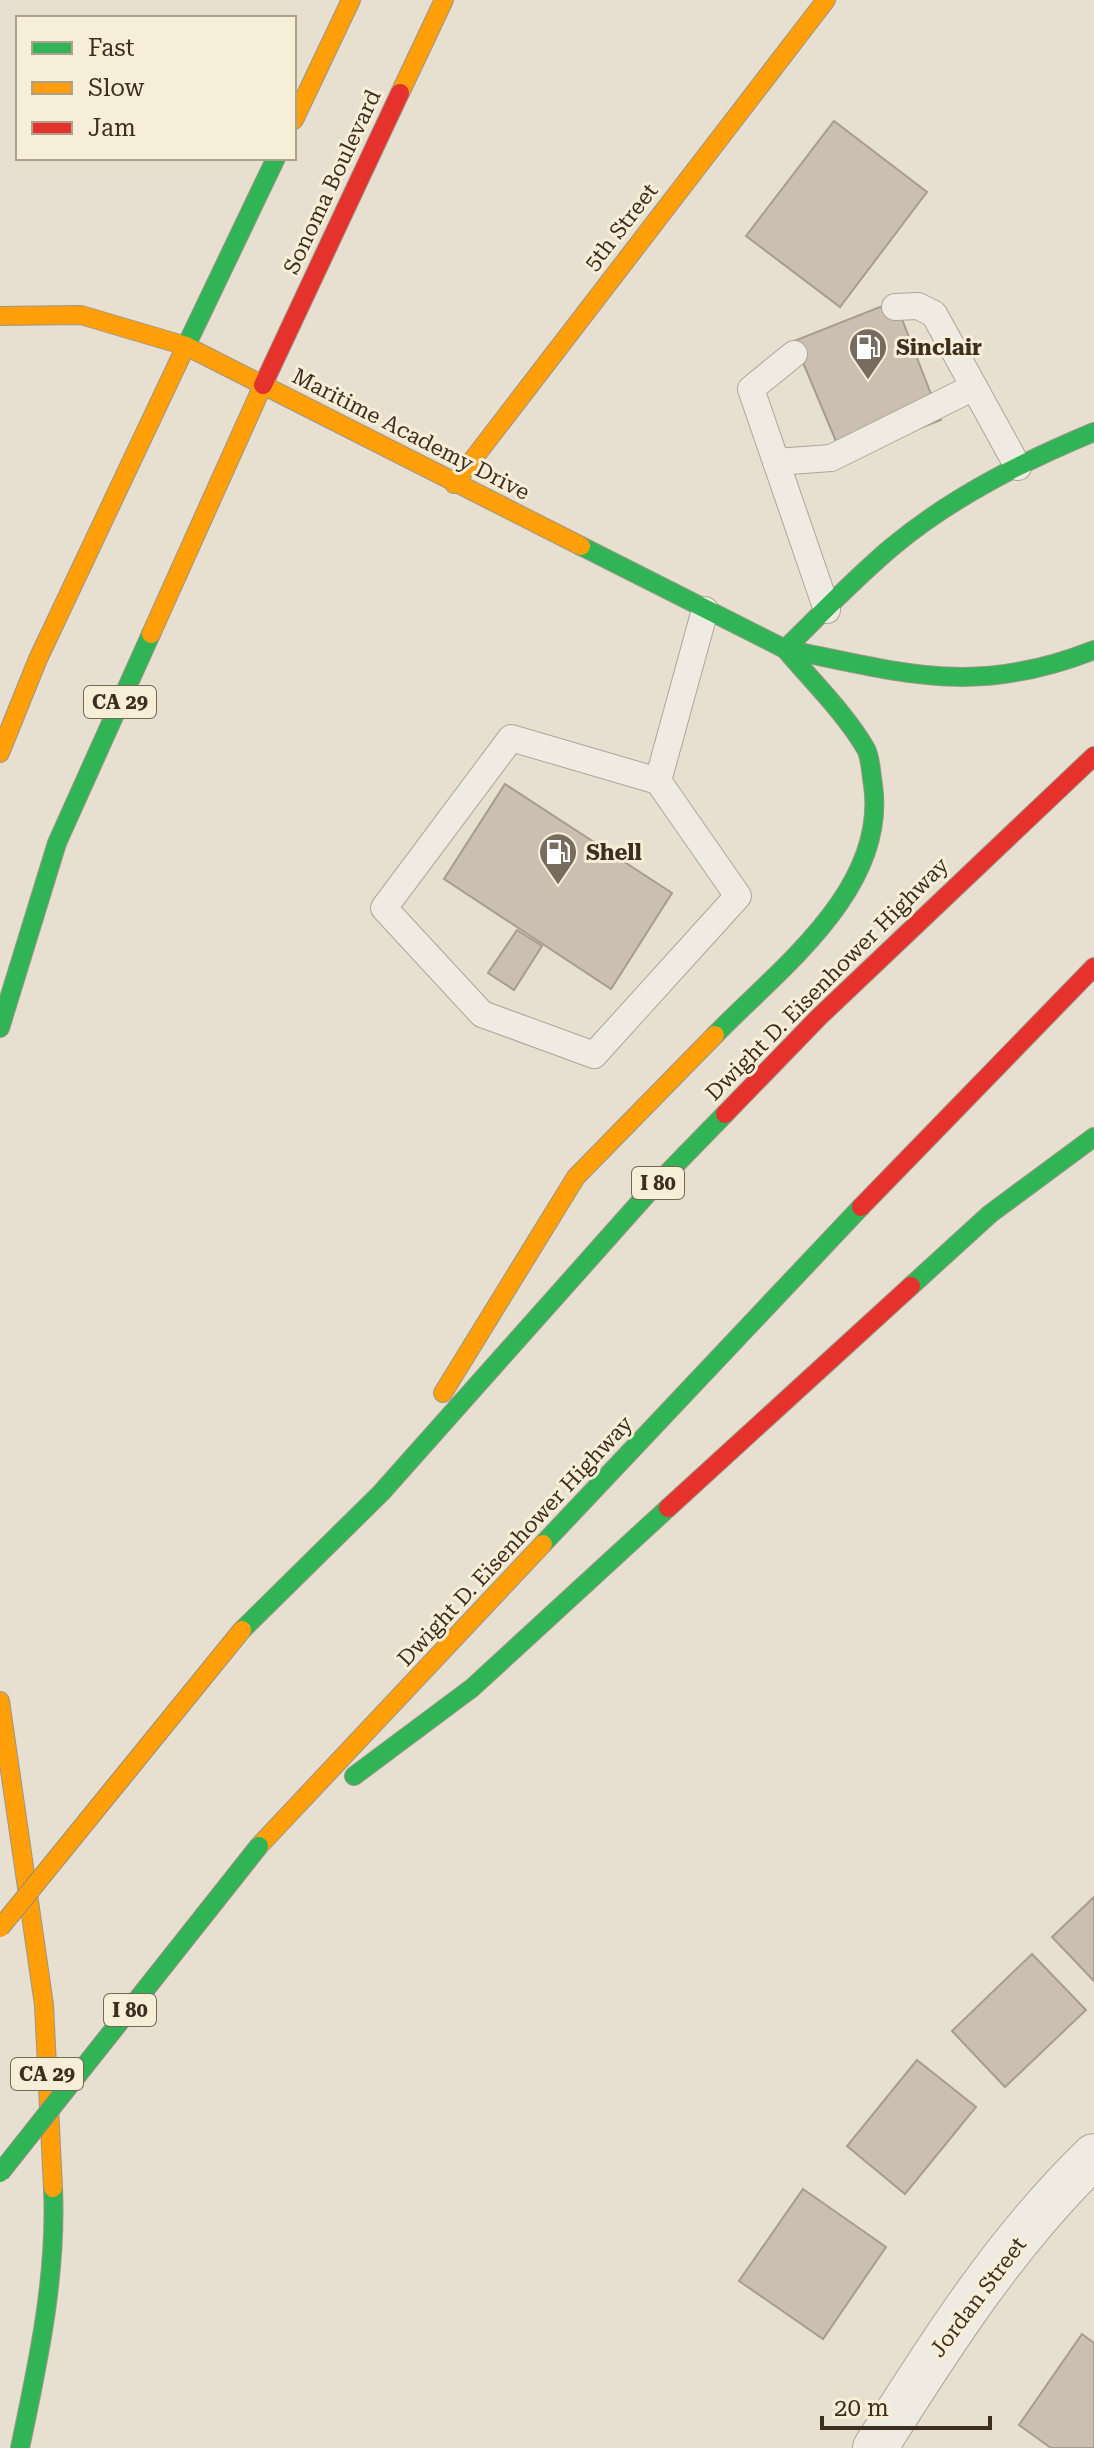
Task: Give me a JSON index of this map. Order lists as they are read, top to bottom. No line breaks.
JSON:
{"streets":{"main road":["Sonoma Boulevard","5th Street","Maritime Academy Drive","CA 29","Dwight D. Eisenhower Highway","I 80"],"street":["Jordan Street"]},"crossings":[["Sonoma Boulevard","Maritime Academy Drive"],["Sonoma Boulevard","CA 29"],["5th Street","Maritime Academy Drive"],["Maritime Academy Drive","CA 29"]],"places":{"fuel station":["Sinclair","Shell"]},"legend":["Fast","Slow","Jam"],"scale_bar":"20 m"}
